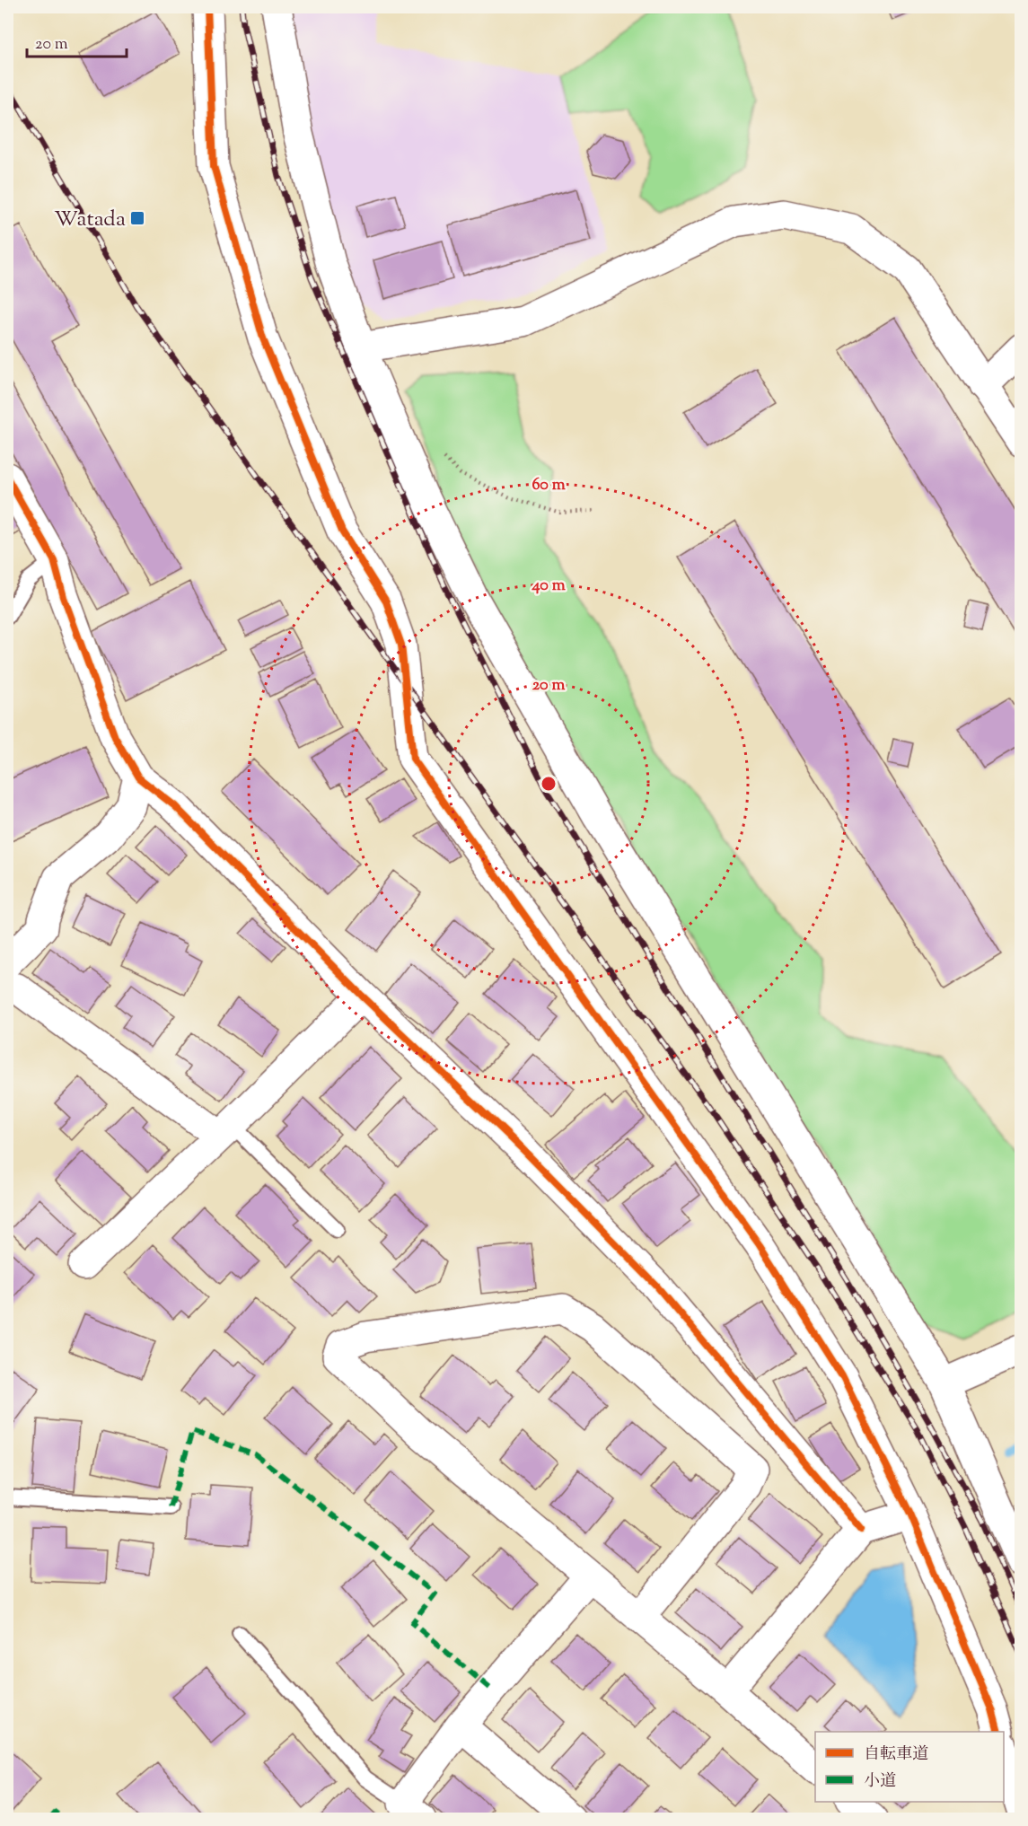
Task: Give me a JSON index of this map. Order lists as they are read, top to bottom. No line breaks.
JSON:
{"places":{"transit":["Watada"]},"legend":["自転車道","小道"],"scale_bar":"20 m","rings":["60 m","40 m","20 m"]}
